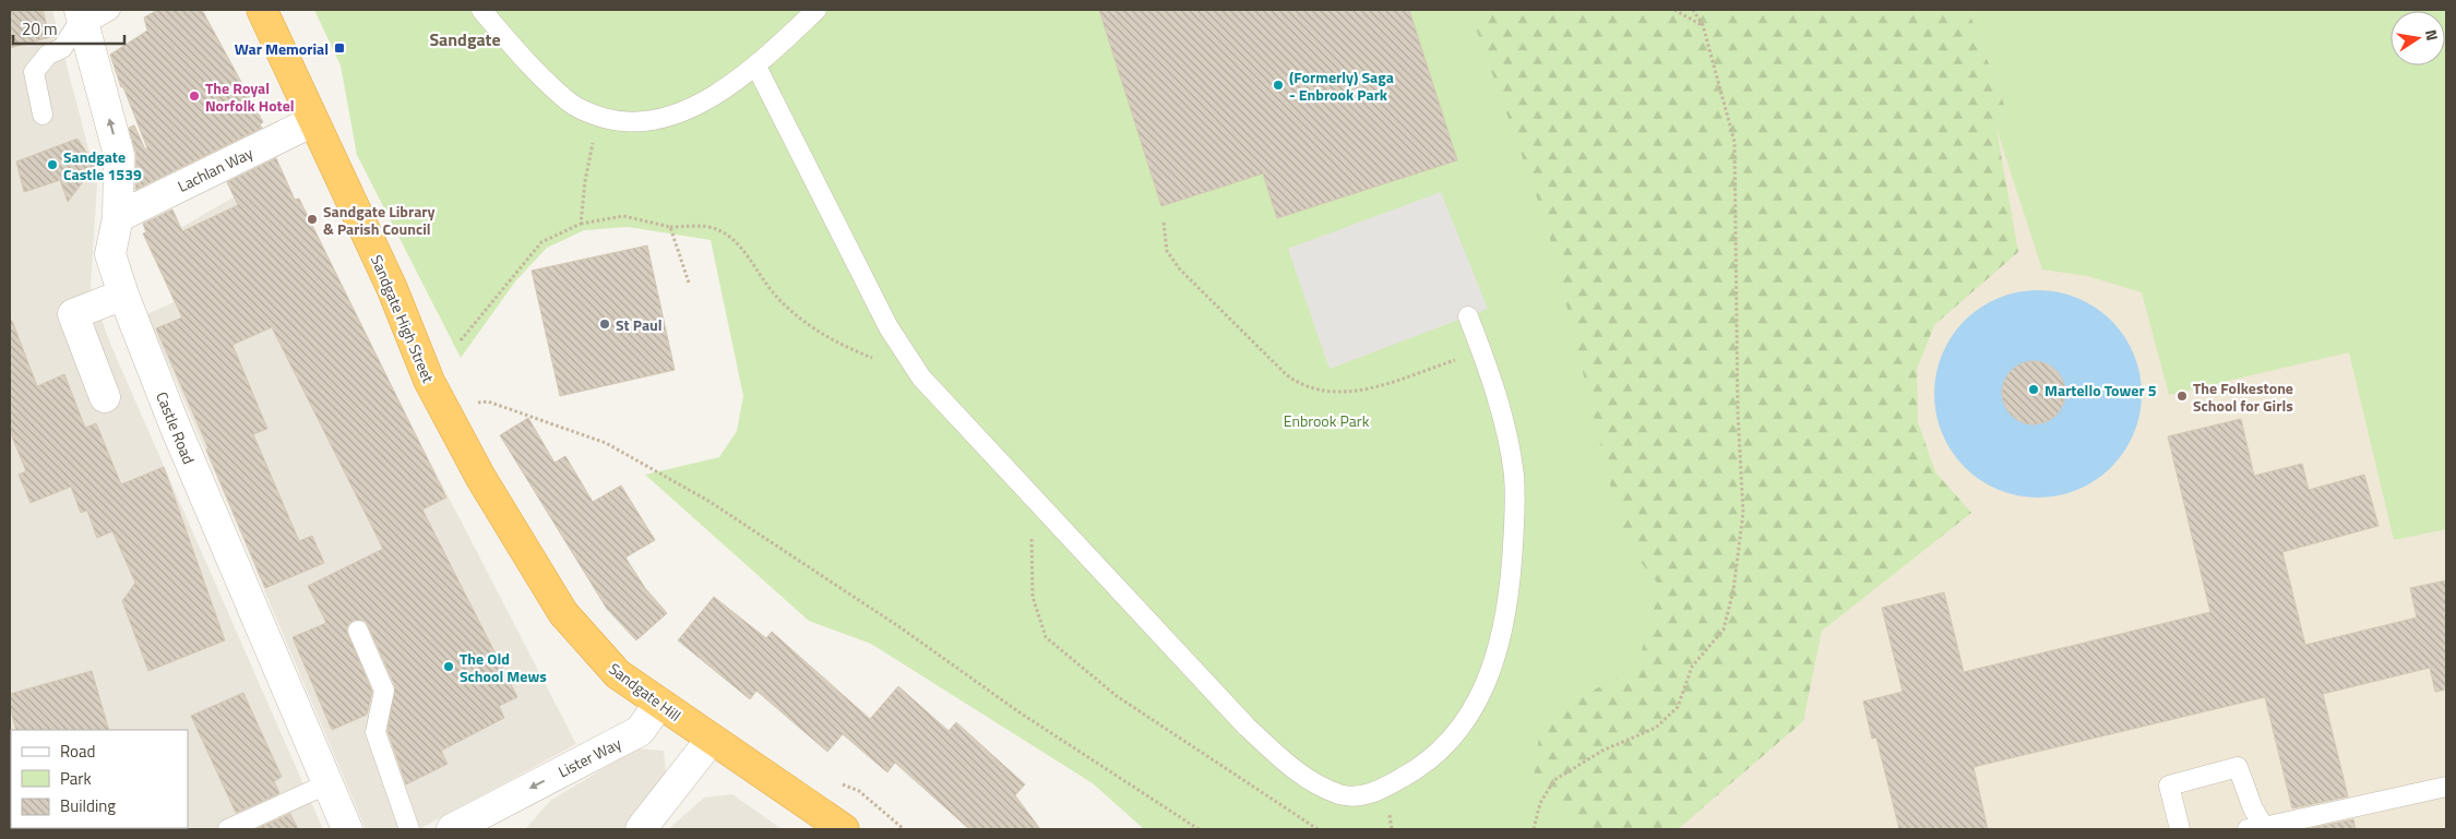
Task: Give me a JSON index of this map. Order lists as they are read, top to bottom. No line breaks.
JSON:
{"streets":{"highway":["Sandgate High Street","Sandgate Hill"],"street":["Lachlan Way","Castle Road","Lister Way"]},"crossings":[["Lachlan Way","Sandgate High Street"],["Lachlan Way","Castle Road"],["Sandgate High Street","Sandgate Hill"],["Sandgate Hill","Lister Way"]],"districts":["Sandgate"],"parks":["Enbrook Park"],"places":{"transit":["War Memorial"],"other":["(Formerly) Saga - Enbrook Park","The Royal Norfolk Hotel","Sandgate Castle 1539","Sandgate Library & Parish Council","St Paul","Martello Tower 5","The Folkestone School for Girls","The Old School Mews"]},"legend":["Road","Park","Building"],"scale_bar":"20 m","north":"right"}
